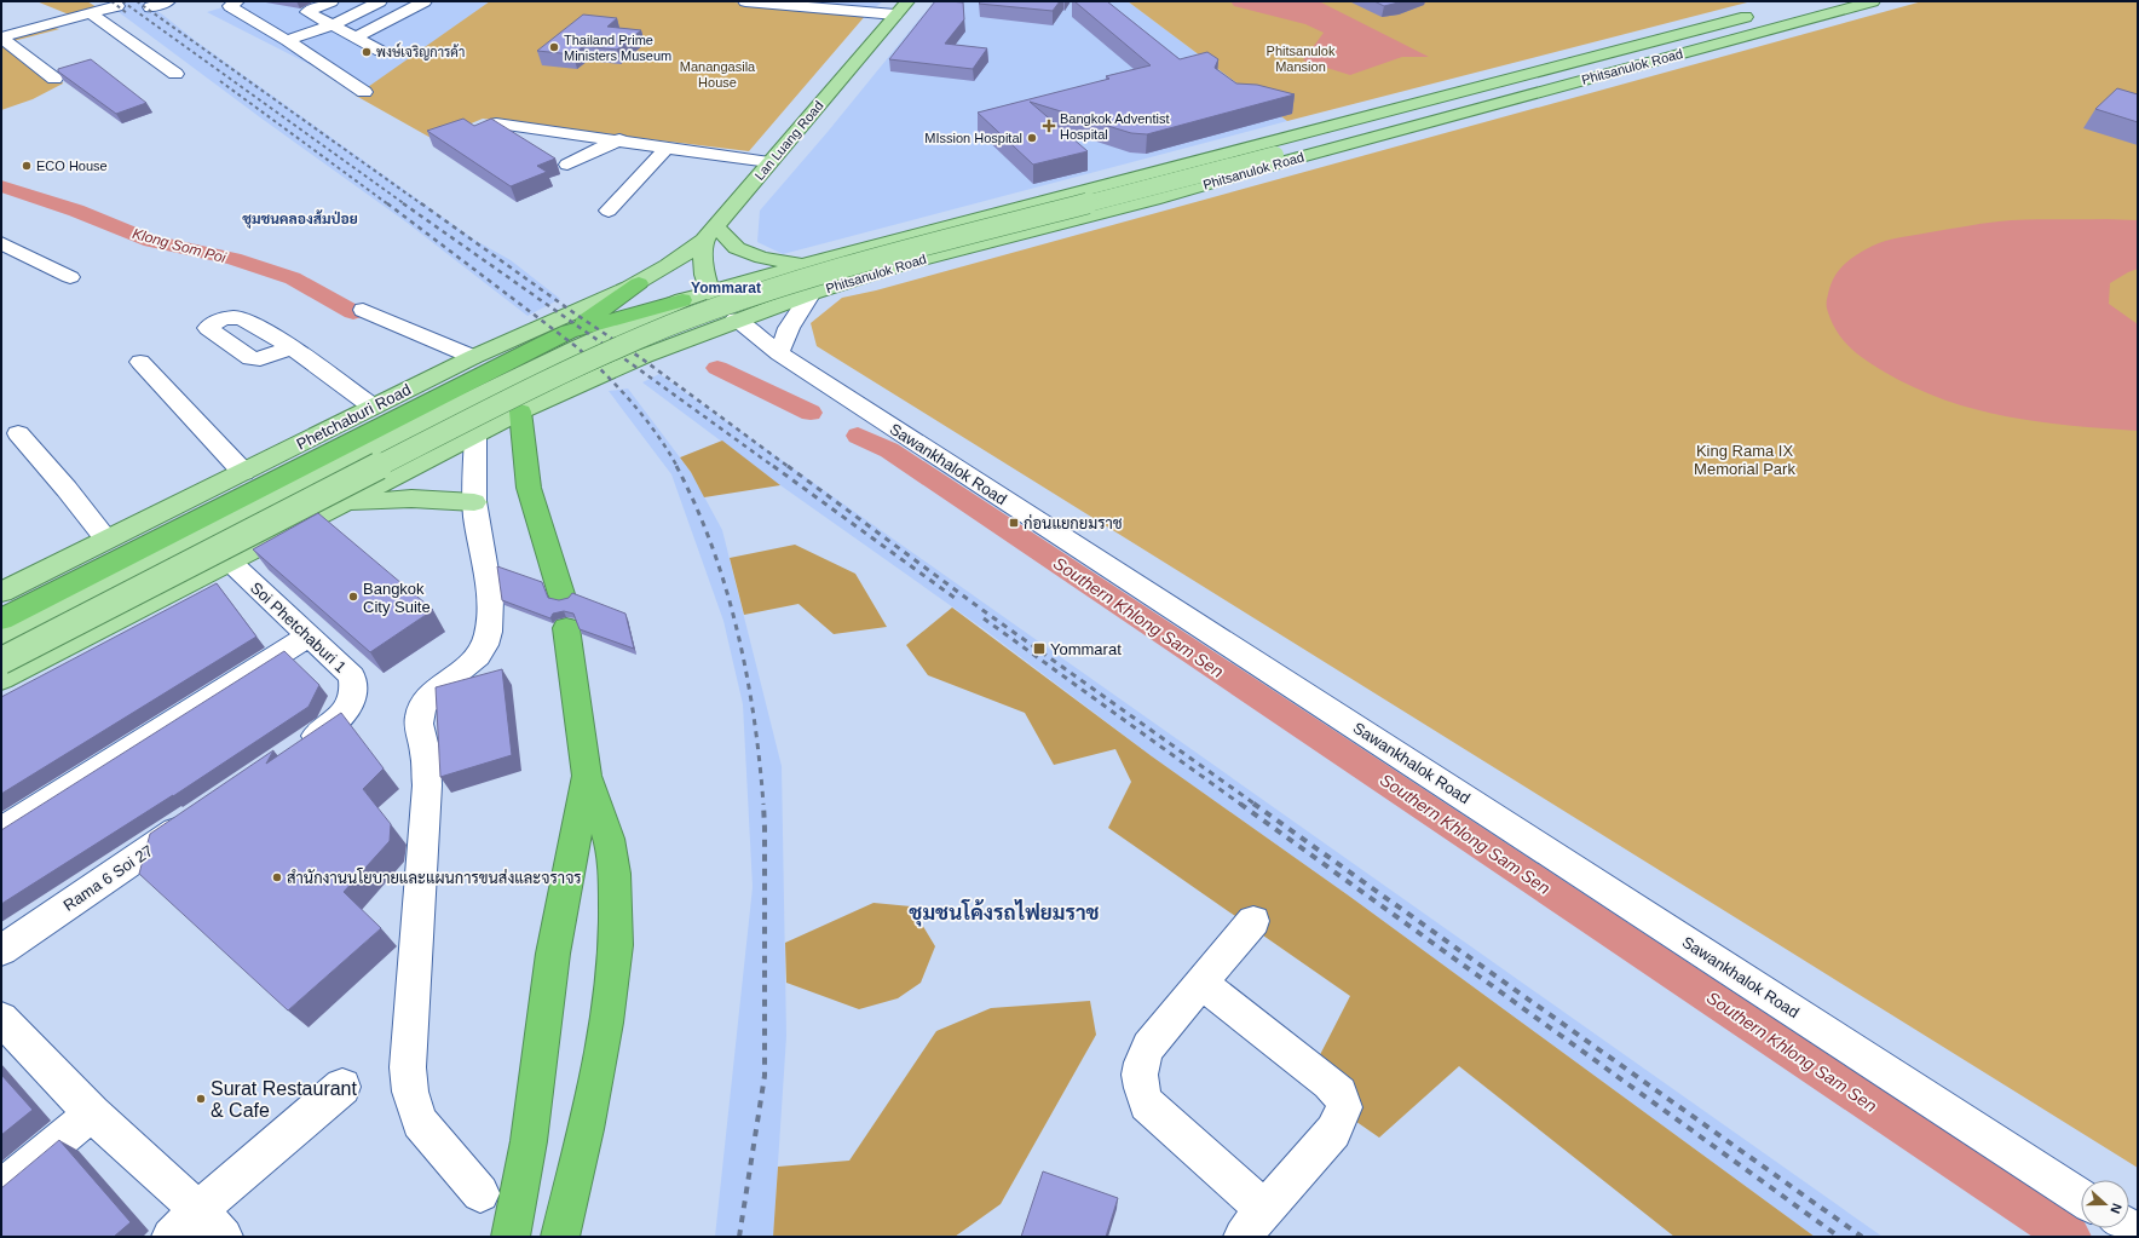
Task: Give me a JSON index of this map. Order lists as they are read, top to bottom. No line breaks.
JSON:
{"streets":{"main road":["Phitsanulok Road","Lan Luang Road","Phetchaburi Road"],"street":["Sawankhalok Road","Soi Phetchaburi 1","Rama 6 Soi 27"]},"crossings":[["Phitsanulok Road","Sawankhalok Road"],["Lan Luang Road","Phetchaburi Road"]],"districts":["ชุมชนคลองส้มป่อย","Yommarat","ชุมชนโค้งรถไฟยมราช"],"water":["Klong Som Poi","Southern Khlong Sam Sen"],"parks":["Phitsanulok Mansion","Manangasila House","King Rama IX Memorial Park"],"places":{"other":["Thailand Prime Ministers Museum","พงษ์เจริญการค้า","MIssion Hospital","ECO House","Bangkok City Suite","สำนักงานนโยบายและแผนการขนส่งและจราจร","Surat Restaurant & Cafe"],"health":["Bangkok Adventist Hospital"],"transit":["ก่อนแยกยมราช","Yommarat"]},"north":"right"}
